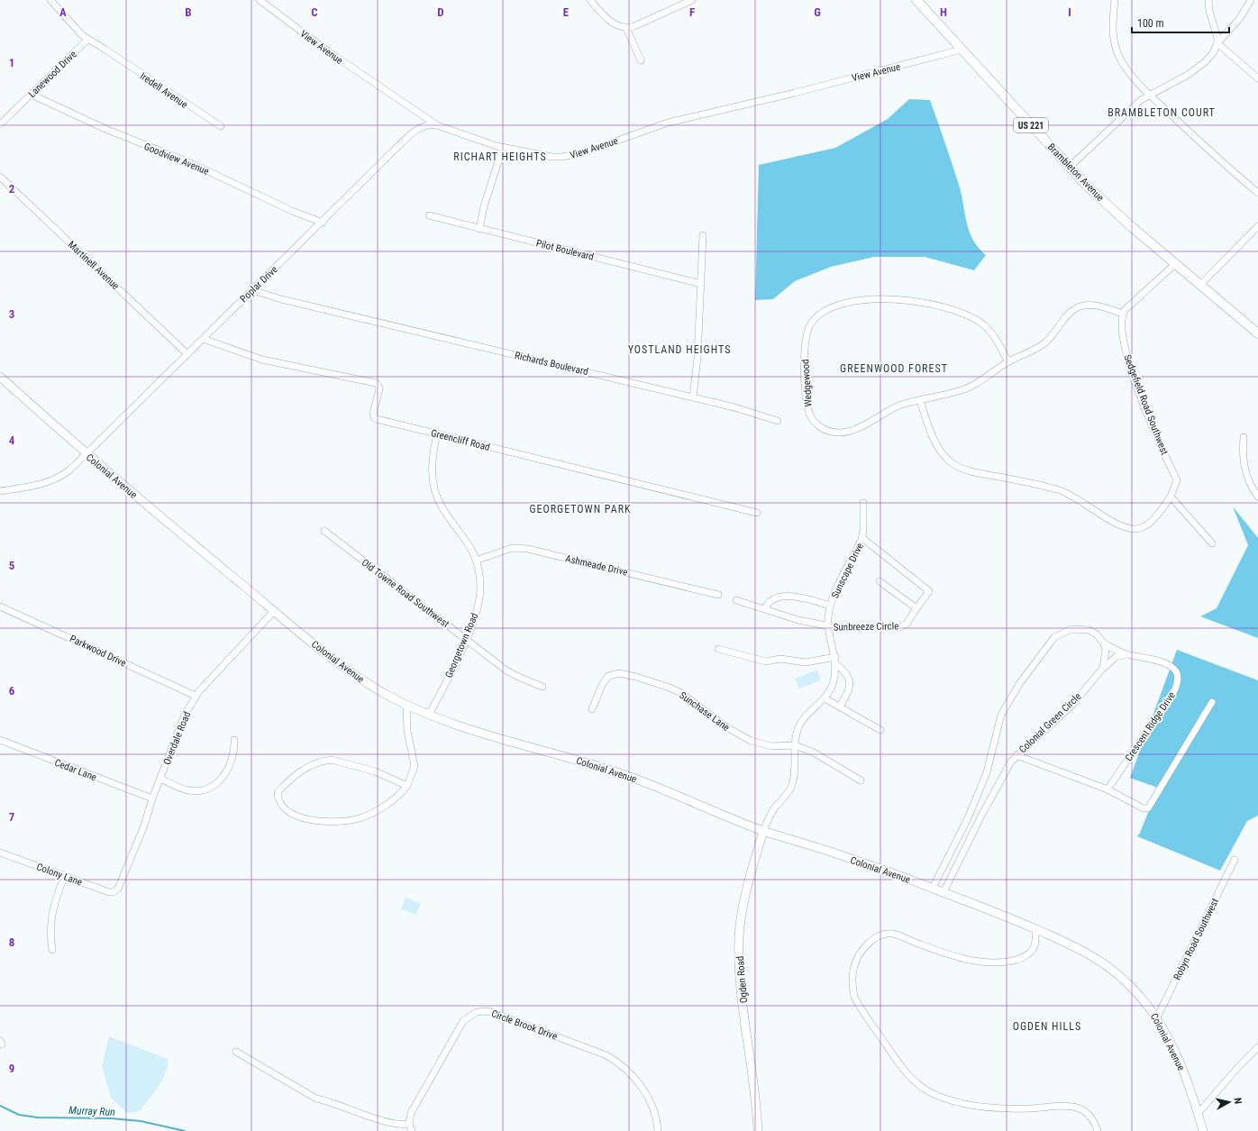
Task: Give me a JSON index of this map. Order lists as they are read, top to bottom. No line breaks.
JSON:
{"streets":{"main road":["US 221","Brambleton Avenue","Colonial Avenue","Ogden Road"],"street":["View Avenue","Lanewood Drive","Iredell Avenue","Goodview Avenue","Pilot Boulevard","Martinell Avenue","Poplar Drive","Richards Boulevard","Wedgewood","Sedgefield Road Southwest","Greencliff Road","Ashmeade Drive","Sunscape Drive","Old Towne Road Southwest","Sunbreeze Circle","Georgetown Road","Parkwood Drive","Sunchase Lane","Colonial Green Circle","Crescent Ridge Drive","Overdale Road","Cedar Lane","Colony Lane","Robyn Road Southwest","Circle Brook Drive"]},"crossings":[["View Avenue","Brambleton Avenue"],["View Avenue","Poplar Drive"],["Lanewood Drive","Iredell Avenue"],["Lanewood Drive","Goodview Avenue"],["US 221","Brambleton Avenue"],["Goodview Avenue","Poplar Drive"],["Martinell Avenue","Poplar Drive"],["Poplar Drive","Richards Boulevard"],["Poplar Drive","Greencliff Road"],["Poplar Drive","Colonial Avenue"],["Wedgewood","Sedgefield Road Southwest"],["Greencliff Road","Georgetown Road"],["Colonial Avenue","Sunscape Drive"],["Colonial Avenue","Georgetown Road"],["Colonial Avenue","Colonial Green Circle"],["Colonial Avenue","Overdale Road"],["Colonial Avenue","Robyn Road Southwest"],["Colonial Avenue","Ogden Road"],["Ashmeade Drive","Georgetown Road"],["Sunscape Drive","Sunbreeze Circle"],["Sunscape Drive","Sunchase Lane"],["Sunscape Drive","Ogden Road"],["Old Towne Road Southwest","Georgetown Road"],["Parkwood Drive","Overdale Road"],["Colonial Green Circle","Crescent Ridge Drive"],["Overdale Road","Cedar Lane"],["Overdale Road","Colony Lane"]],"districts":["BRAMBLETON COURT","RICHART HEIGHTS","YOSTLAND HEIGHTS","GREENWOOD FOREST","GEORGETOWN PARK","OGDEN HILLS"],"water":["Murray Run"],"scale_bar":"100 m","north":"right","grid":{"columns":["A","B","C","D","E","F","G","H","I"],"rows":["1","2","3","4","5","6","7","8","9"]}}
